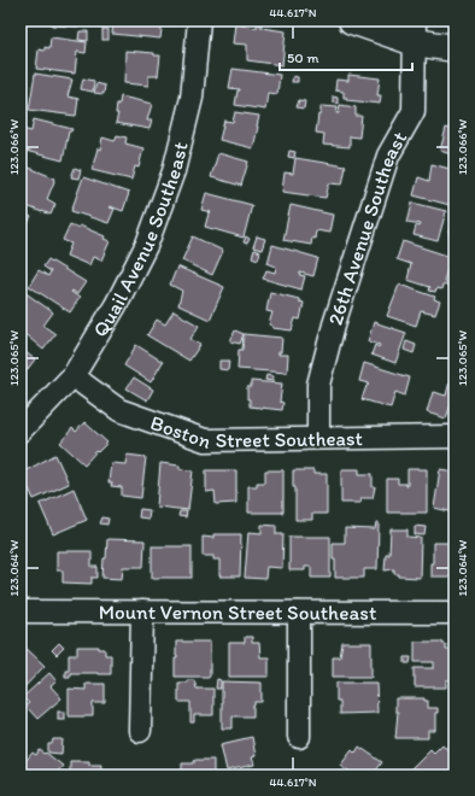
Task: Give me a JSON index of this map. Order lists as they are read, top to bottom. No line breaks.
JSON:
{"streets":{"street":["26th Avenue Southeast","Quail Avenue Southeast","Boston Street Southeast","Mount Vernon Street Southeast"]},"crossings":[["26th Avenue Southeast","Boston Street Southeast"],["Quail Avenue Southeast","Boston Street Southeast"]],"scale_bar":"50 m","coordinates":["44.617°N","123.066°W","123.065°W","123.064°W"]}
